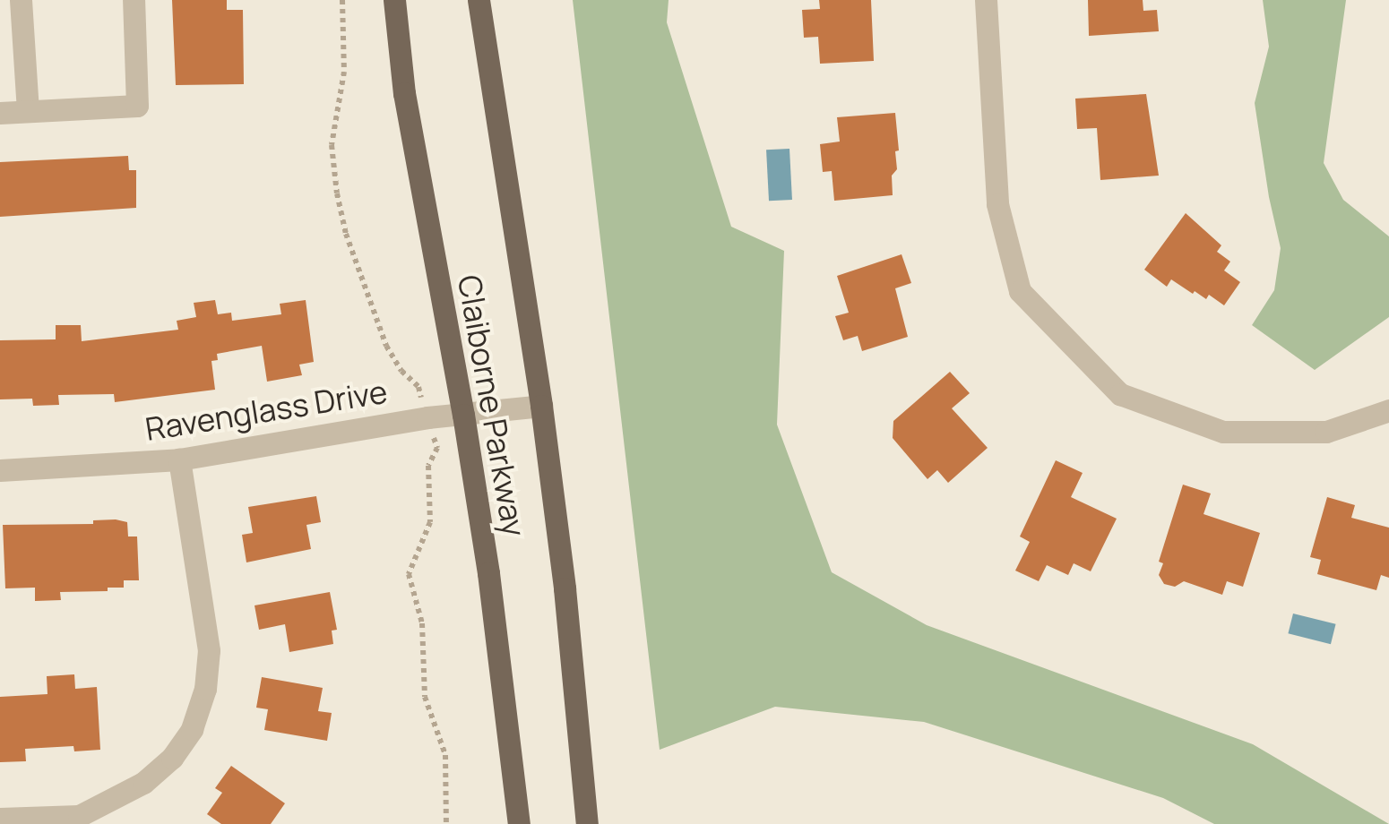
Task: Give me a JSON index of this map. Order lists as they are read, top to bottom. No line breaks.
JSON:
{"streets":{"main road":["Claiborne Parkway"],"street":["Ravenglass Drive"]},"crossings":[["Claiborne Parkway","Ravenglass Drive"]]}
